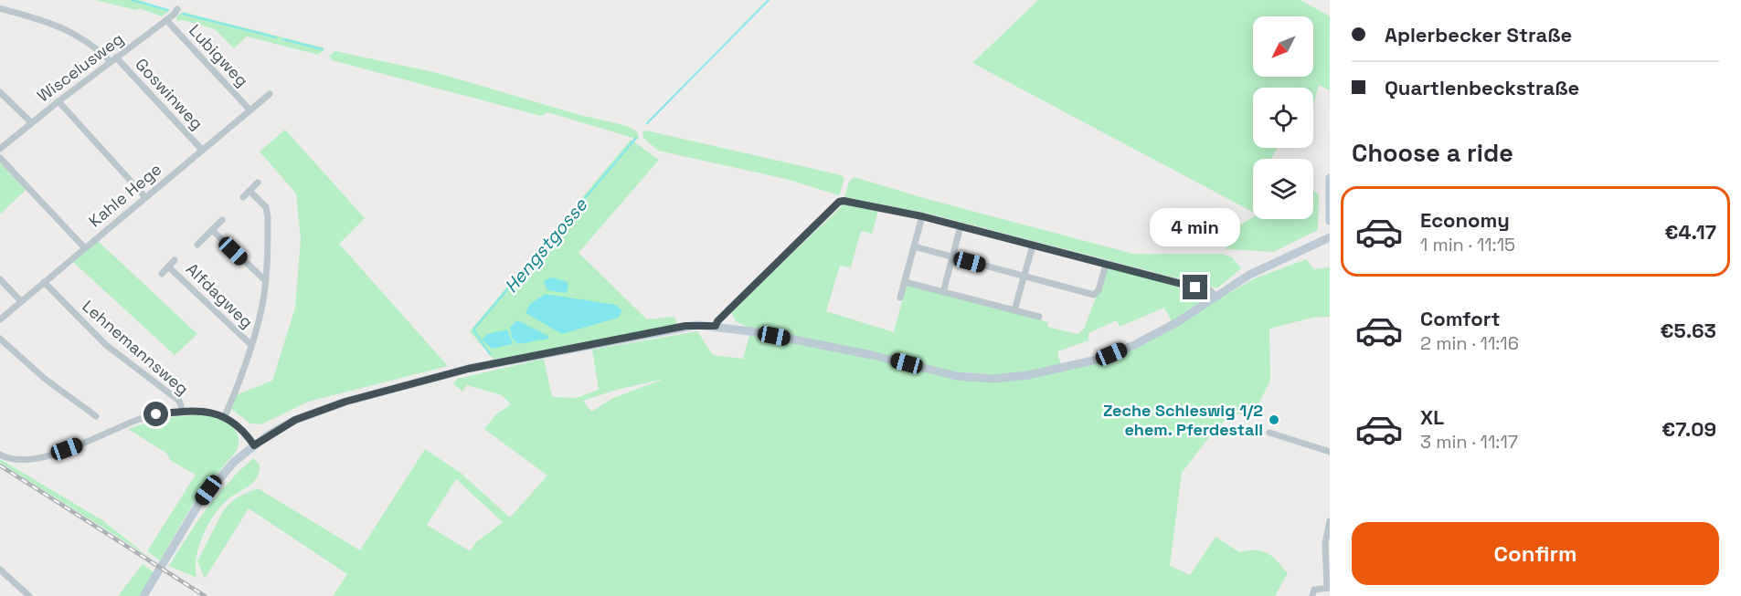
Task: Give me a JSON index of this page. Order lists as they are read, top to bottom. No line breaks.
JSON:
{"streets":{"street":["Lubigweg","Wiscelusweg","Goswinweg","Kahle Hege","Alfdagweg","Lehnemannsweg"]},"crossings":[["Lubigweg","Wiscelusweg"],["Lubigweg","Kahle Hege"],["Wiscelusweg","Goswinweg"],["Goswinweg","Kahle Hege"],["Kahle Hege","Lehnemannsweg"]],"water":["Hengstgosse"],"places":["Zeche Schleswig 1/2 ehem. Pferdestall"],"north":"bottom left","page":{"banner":["Aplerbecker Straße","Quartlenbeckstraße"],"heading":"Choose a ride","list":[{"name":"Economy","note":"1 min · 11:15","value":"€4.17"},{"name":"Comfort","note":"2 min · 11:16","value":"€5.63"},{"name":"XL","note":"3 min · 11:17","value":"€7.09"}],"bubble":"4 min","buttons":"Confirm"}}
